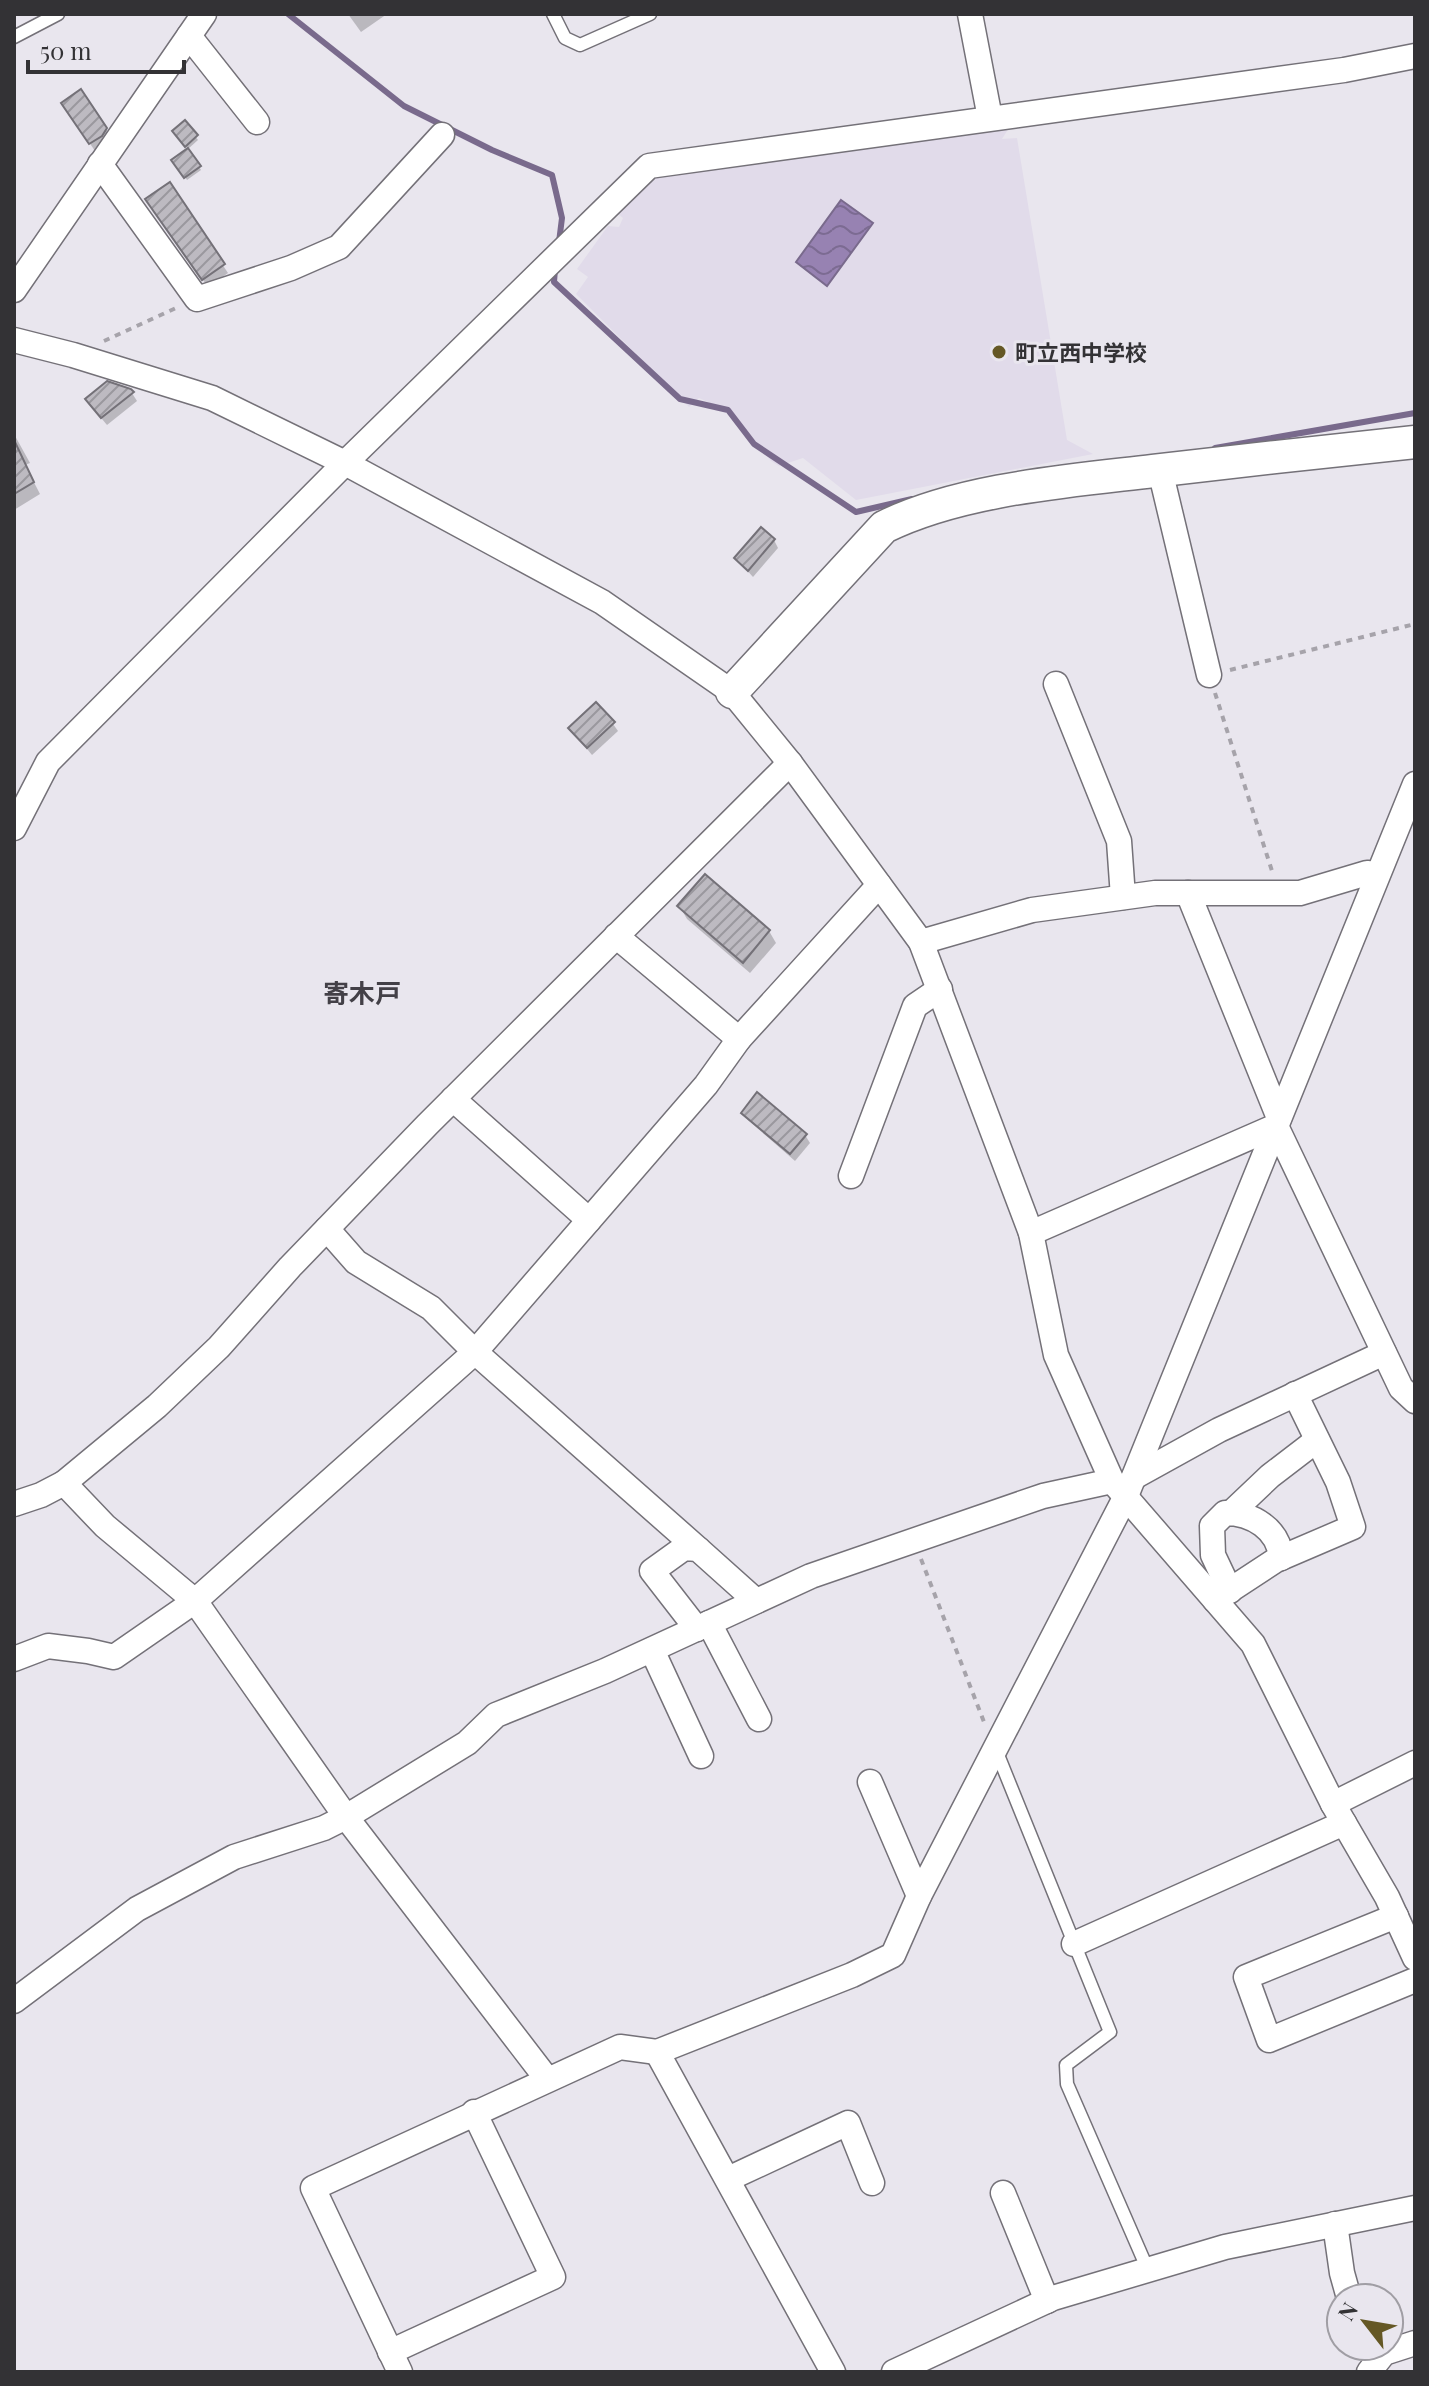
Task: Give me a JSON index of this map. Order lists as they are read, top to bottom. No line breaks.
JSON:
{"districts":["寄木戸"],"places":["町立西中学校"],"scale_bar":"50 m","north":"top left"}
